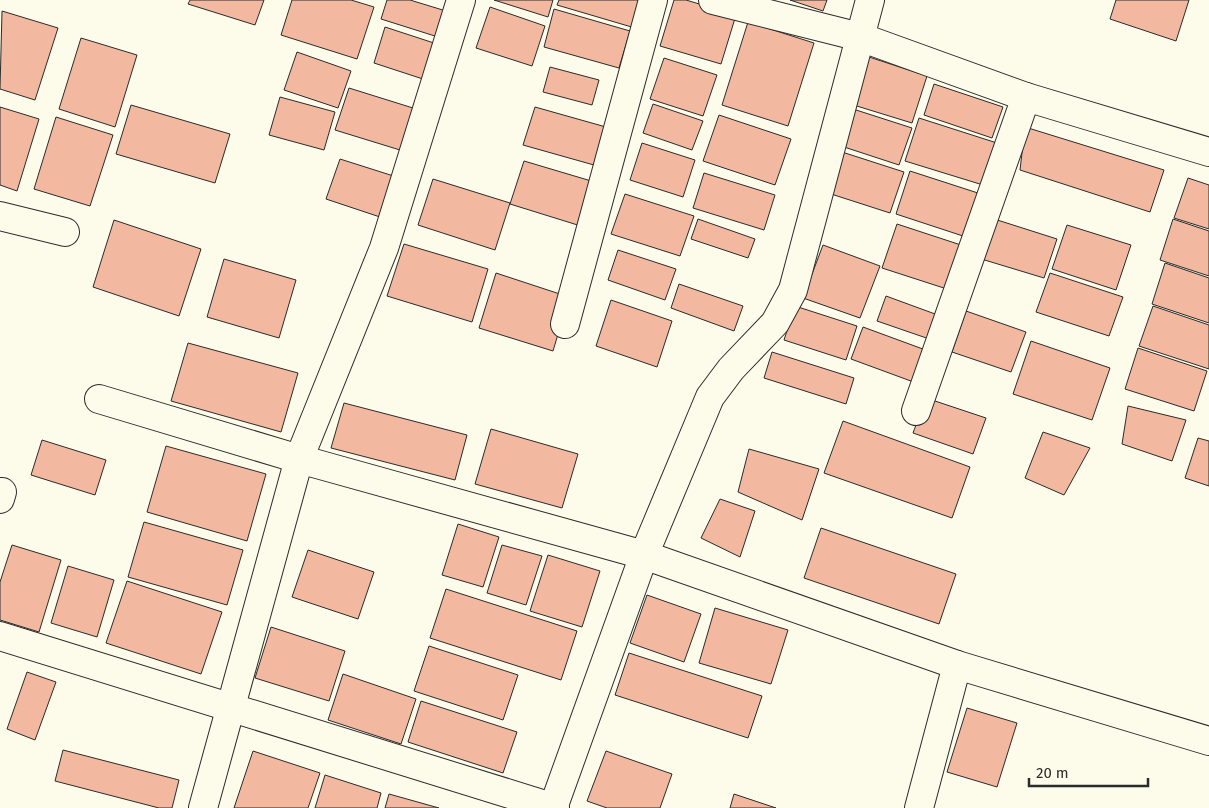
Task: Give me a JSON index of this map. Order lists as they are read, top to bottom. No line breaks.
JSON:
{"scale_bar":"20 m"}
